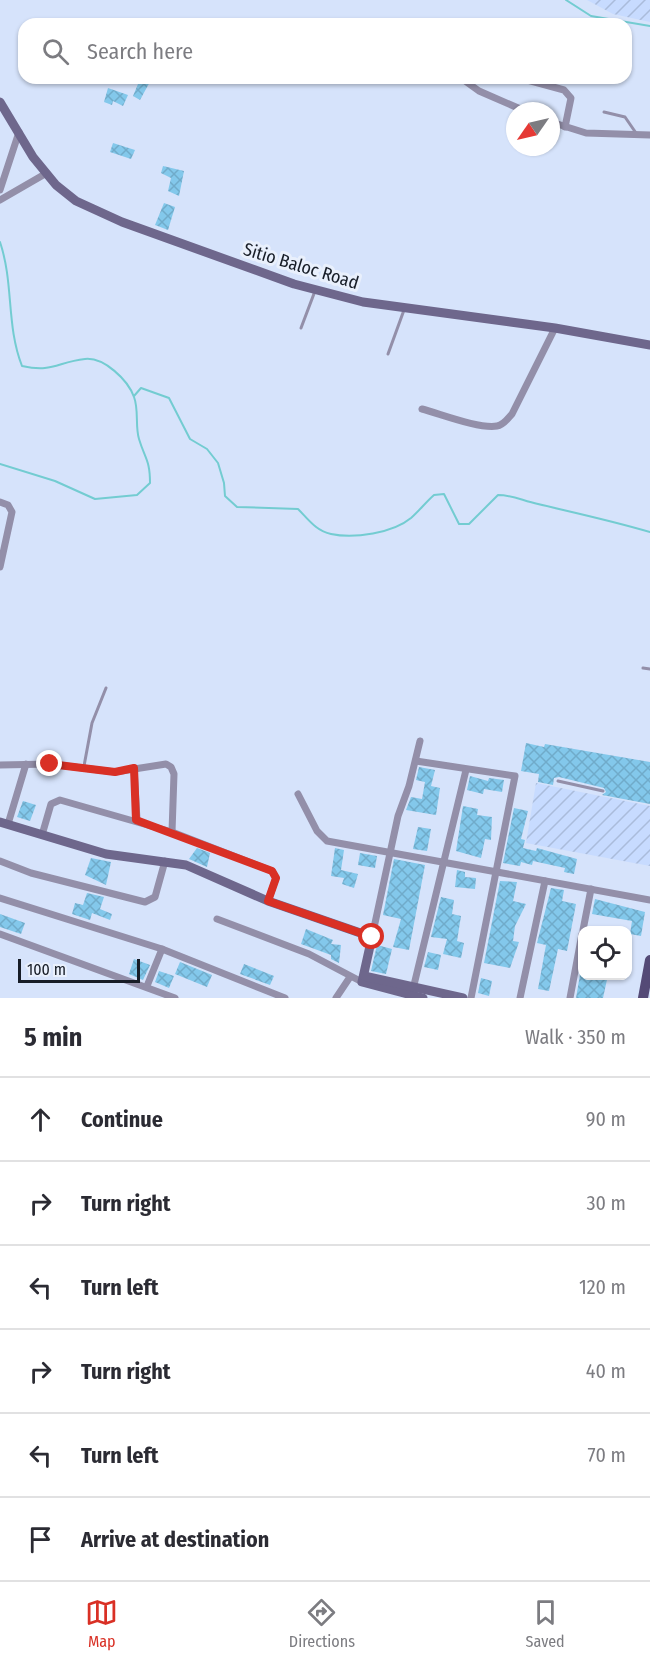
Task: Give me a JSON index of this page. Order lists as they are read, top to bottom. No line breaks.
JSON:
{"streets":{"street":["Sitio Baloc Road"]},"scale_bar":"100 m","north":"bottom left","page":{"search":"Search here","scale":"100 m","heading":["5 min","Walk · 350 m"],"list":[["Continue","90 m"],["Turn right","30 m"],["Turn left","120 m"],["Turn right","40 m"],["Turn left","70 m"],"Arrive at destination"],"nav":["Map","Directions","Saved"]}}
